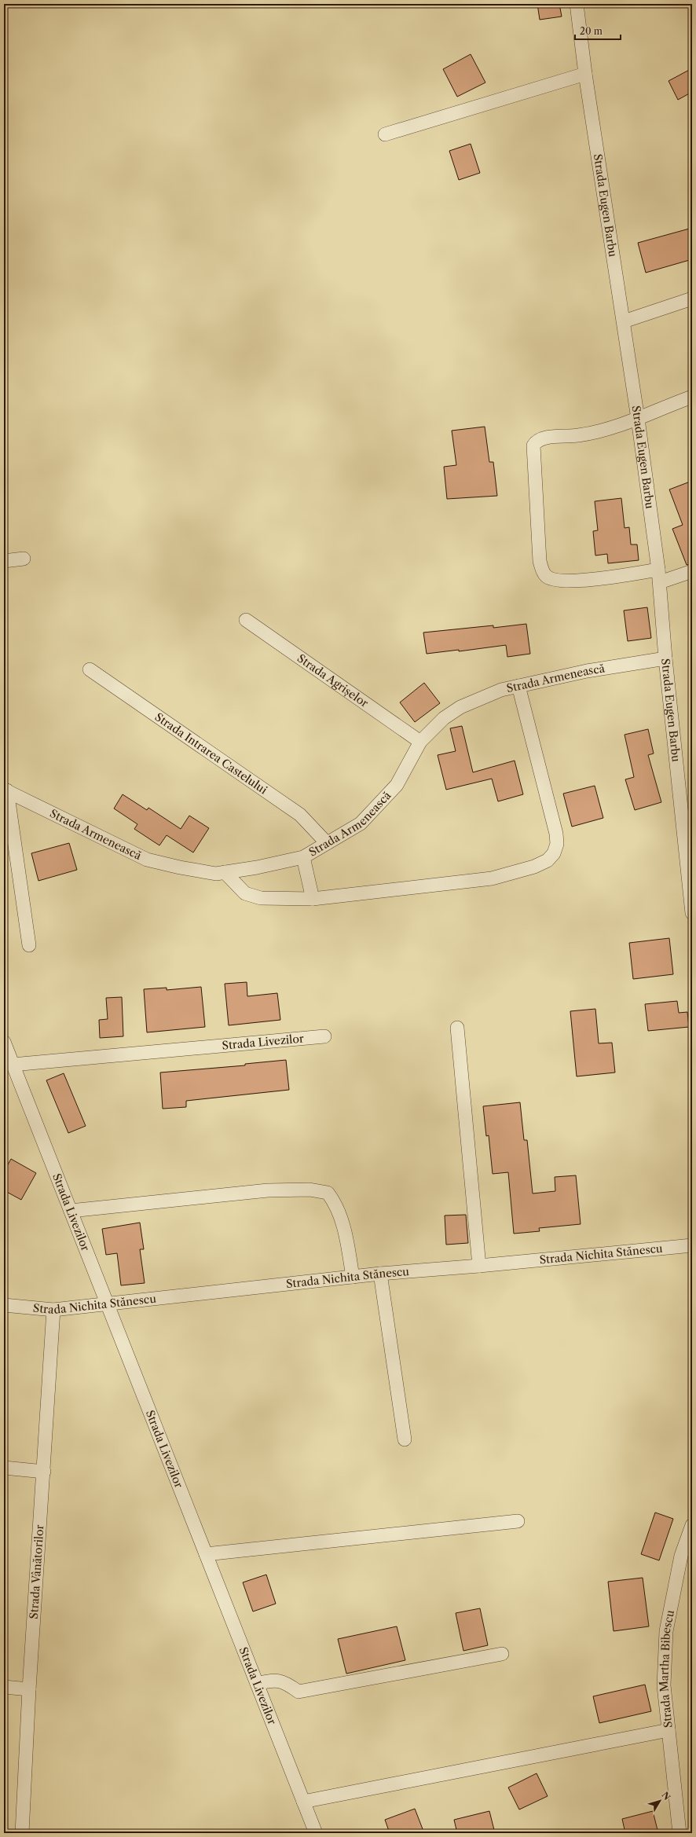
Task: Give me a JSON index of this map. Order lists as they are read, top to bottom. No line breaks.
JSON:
{"streets":{"street":["Strada Eugen Barbu","Strada Armenească","Strada Agrișelor","Strada Intrarea Castelului","Strada Livezilor","Strada Nichita Stănescu","Strada Vânătorilor","Strada Martha Bibescu"]},"crossings":[["Strada Eugen Barbu","Strada Armenească"],["Strada Armenească","Strada Agrișelor"],["Strada Armenească","Strada Intrarea Castelului"],["Strada Livezilor","Strada Nichita Stănescu"],["Strada Nichita Stănescu","Strada Vânătorilor"]],"scale_bar":"20 m","north":"top right"}
